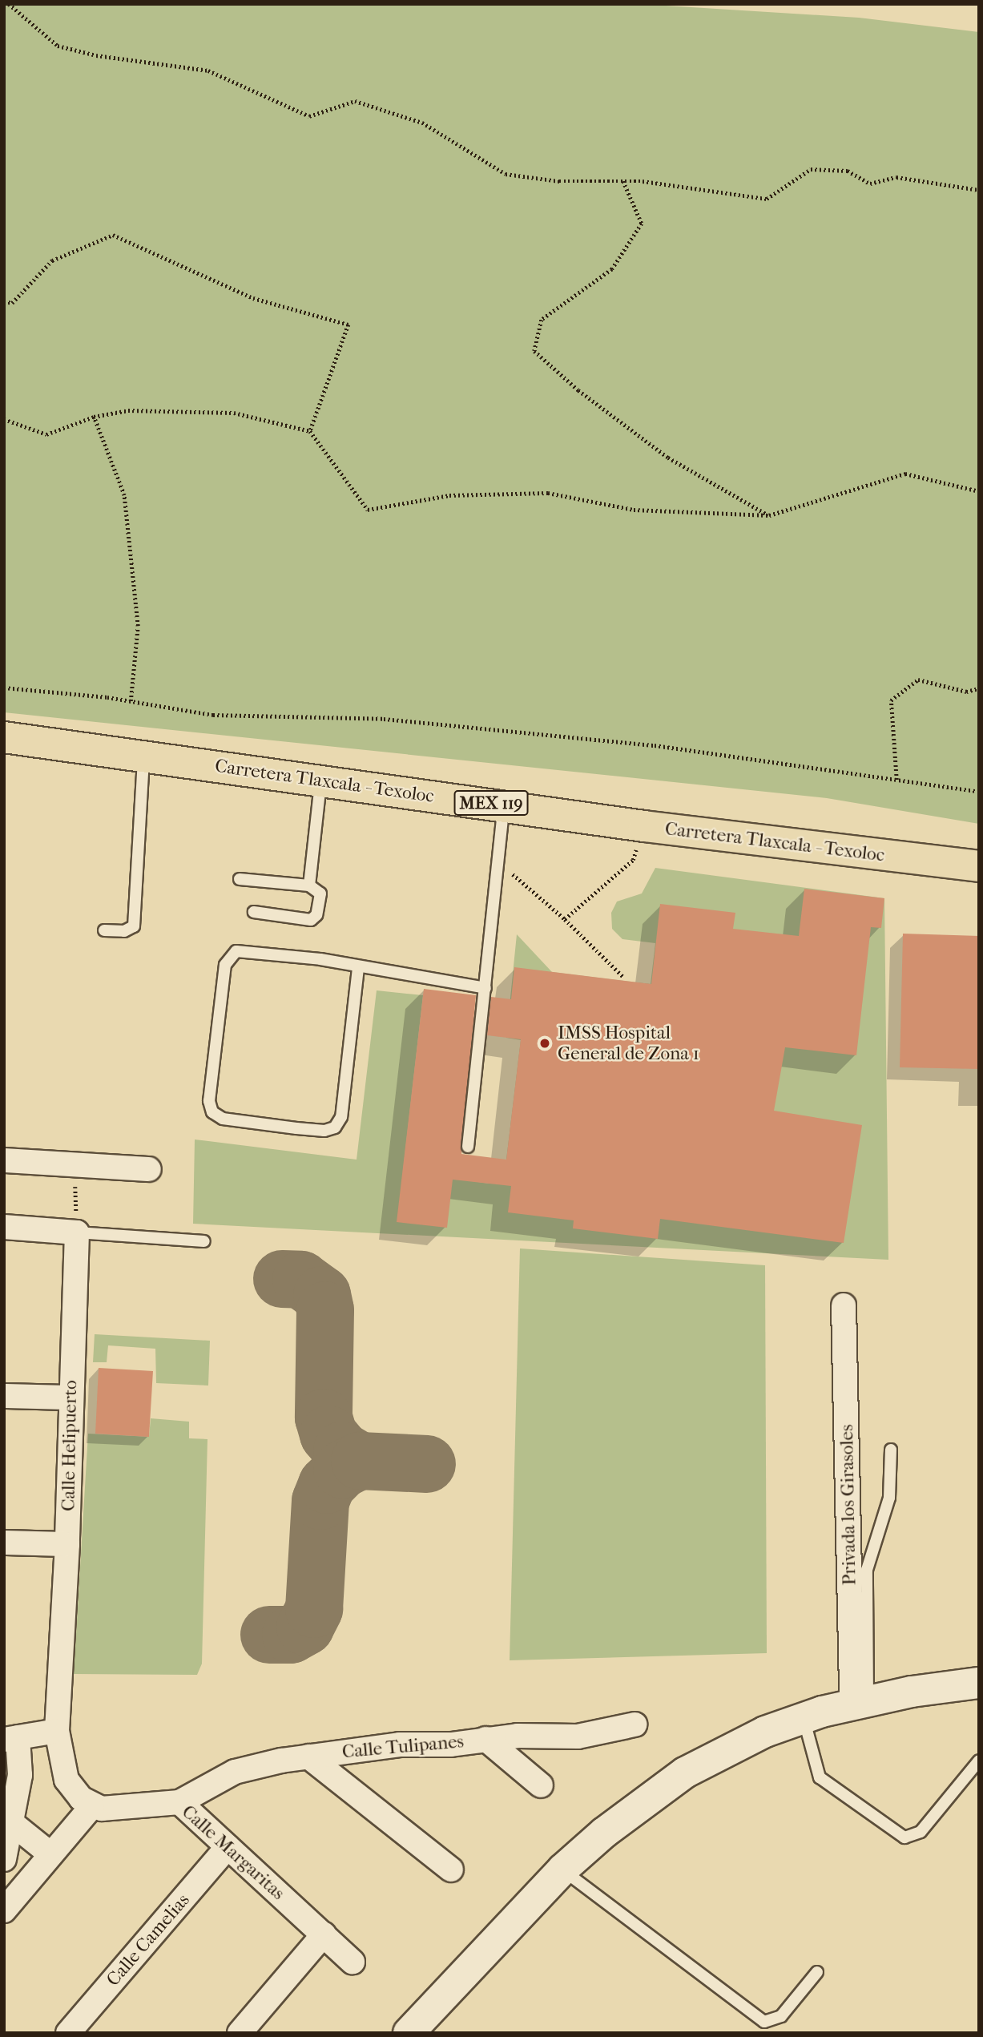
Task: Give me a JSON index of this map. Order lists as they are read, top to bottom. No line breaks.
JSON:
{"streets":{"main road":["Carretera Tlaxcala - Texoloc","MEX 119"],"street":["Calle Helipuerto","Privada los Girasoles","Calle Tulipanes","Calle Margaritas","Calle Camelias"]},"crossings":[["Calle Helipuerto","Calle Margaritas"],["Calle Tulipanes","Calle Margaritas"],["Calle Margaritas","Calle Camelias"]],"places":["IMSS Hospital General de Zona 1"]}
